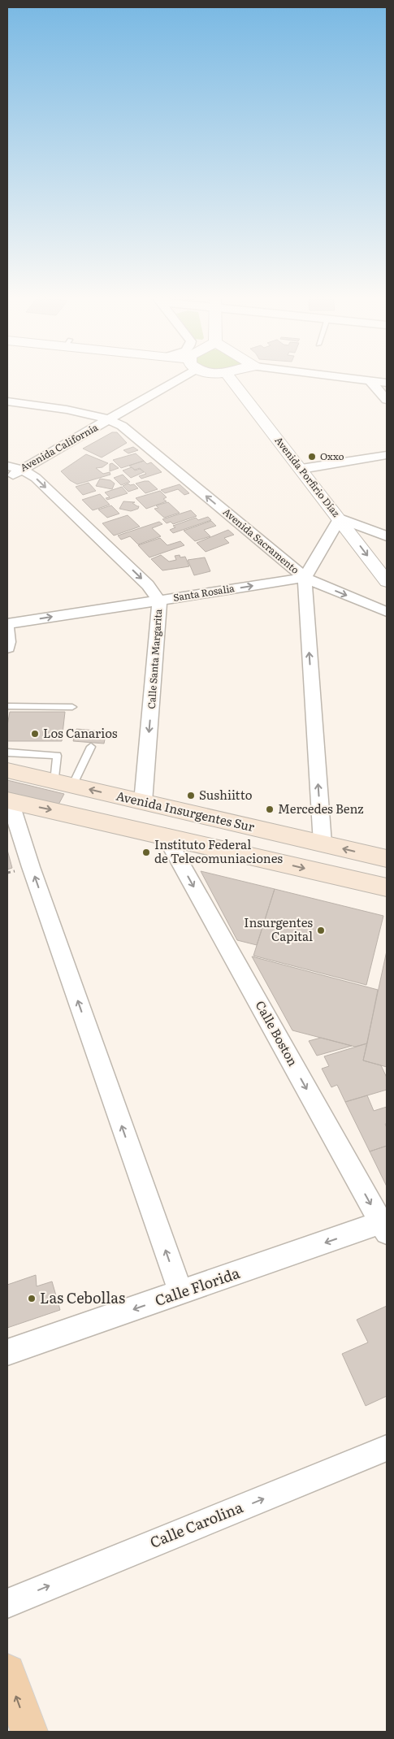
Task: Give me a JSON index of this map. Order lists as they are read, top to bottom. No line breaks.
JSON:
{"streets":{"main road":["Avenida Insurgentes Sur"],"street":["Avenida California","Avenida Porfirio Díaz","Avenida Sacramento","Santa Rosalia","Calle Santa Margarita","Calle Boston","Calle Florida","Calle Carolina"]},"crossings":[["Avenida California","Avenida Sacramento"],["Avenida California","Calle Santa Margarita"],["Avenida Sacramento","Santa Rosalia"],["Avenida Sacramento","Avenida Insurgentes Sur"],["Santa Rosalia","Calle Santa Margarita"],["Calle Santa Margarita","Avenida Insurgentes Sur"],["Calle Boston","Calle Florida"]],"one_way":["Avenida Sacramento","Santa Rosalia","Calle Santa Margarita","Calle Florida","Calle Carolina"],"places":["Oxxo","Los Canarios","Sushiitto","Mercedes Benz","Instituto Federal de Telecomuniaciones","Insurgentes Capital","Las Cebollas"]}
